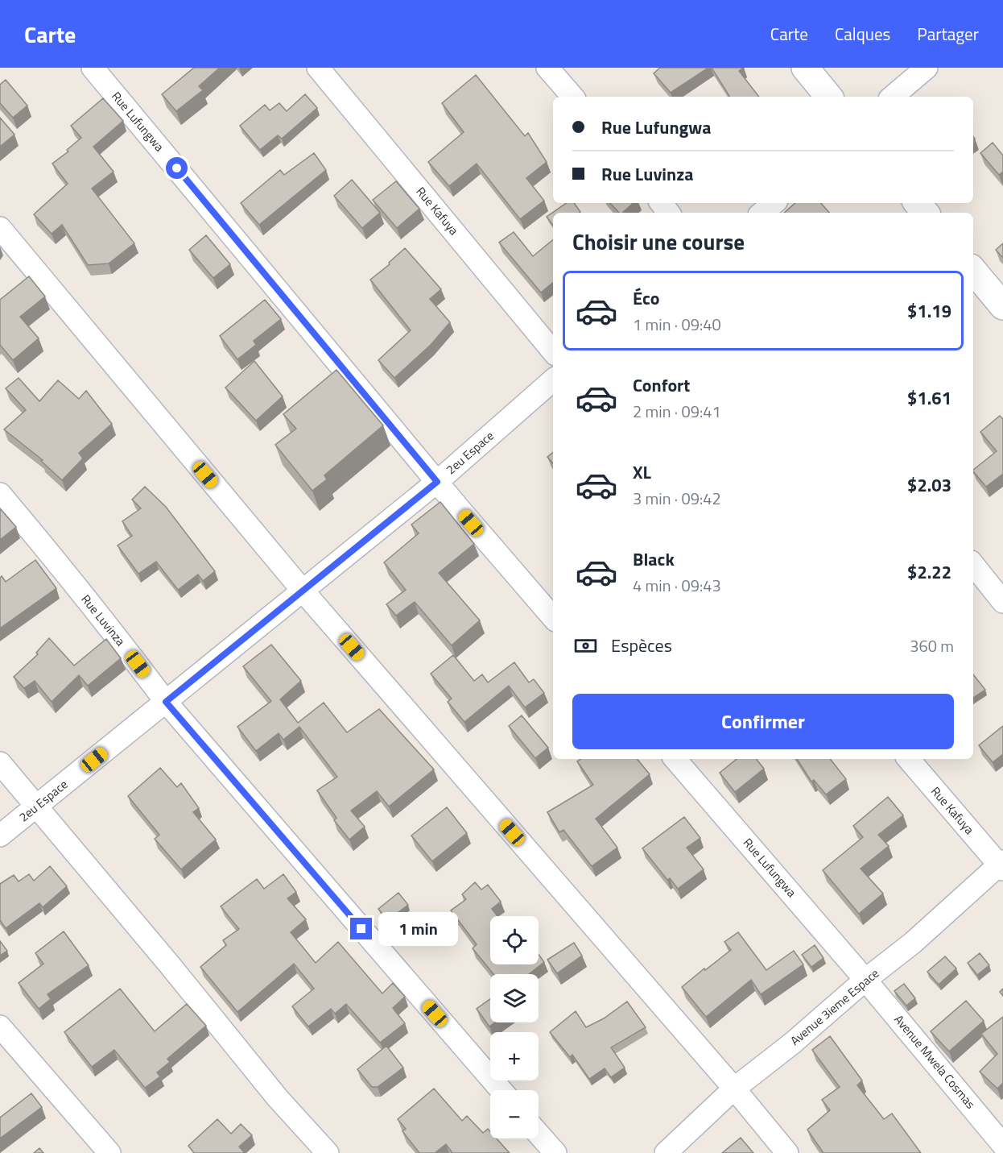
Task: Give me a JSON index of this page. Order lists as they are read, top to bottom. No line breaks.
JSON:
{"streets":{"street":["Rue Lufungwa","Rue Kafuya","2eu Espace","Rue Luvinza","Avenue 3ieme Espace","Avenue Mwela Cosmas"]},"crossings":[["Rue Lufungwa","2eu Espace"],["Rue Lufungwa","Avenue 3ieme Espace"],["Rue Lufungwa","Avenue Mwela Cosmas"],["Rue Kafuya","Avenue 3ieme Espace"],["2eu Espace","Rue Luvinza"],["Avenue 3ieme Espace","Avenue Mwela Cosmas"]],"page":{"header":"Carte","nav":["Carte","Calques","Partager"],"banner":["Rue Lufungwa","Rue Luvinza"],"heading":"Choisir une course","list":[{"name":"Éco","note":"1 min · 09:40","value":"$1.19"},{"name":"Confort","note":"2 min · 09:41","value":"$1.61"},{"name":"XL","note":"3 min · 09:42","value":"$2.03"},{"name":"Black","note":"4 min · 09:43","value":"$2.22"}],"pay":["Espèces","360 m"],"buttons":"Confirmer","bubble":"1 min","map_buttons":["+","−"]}}
